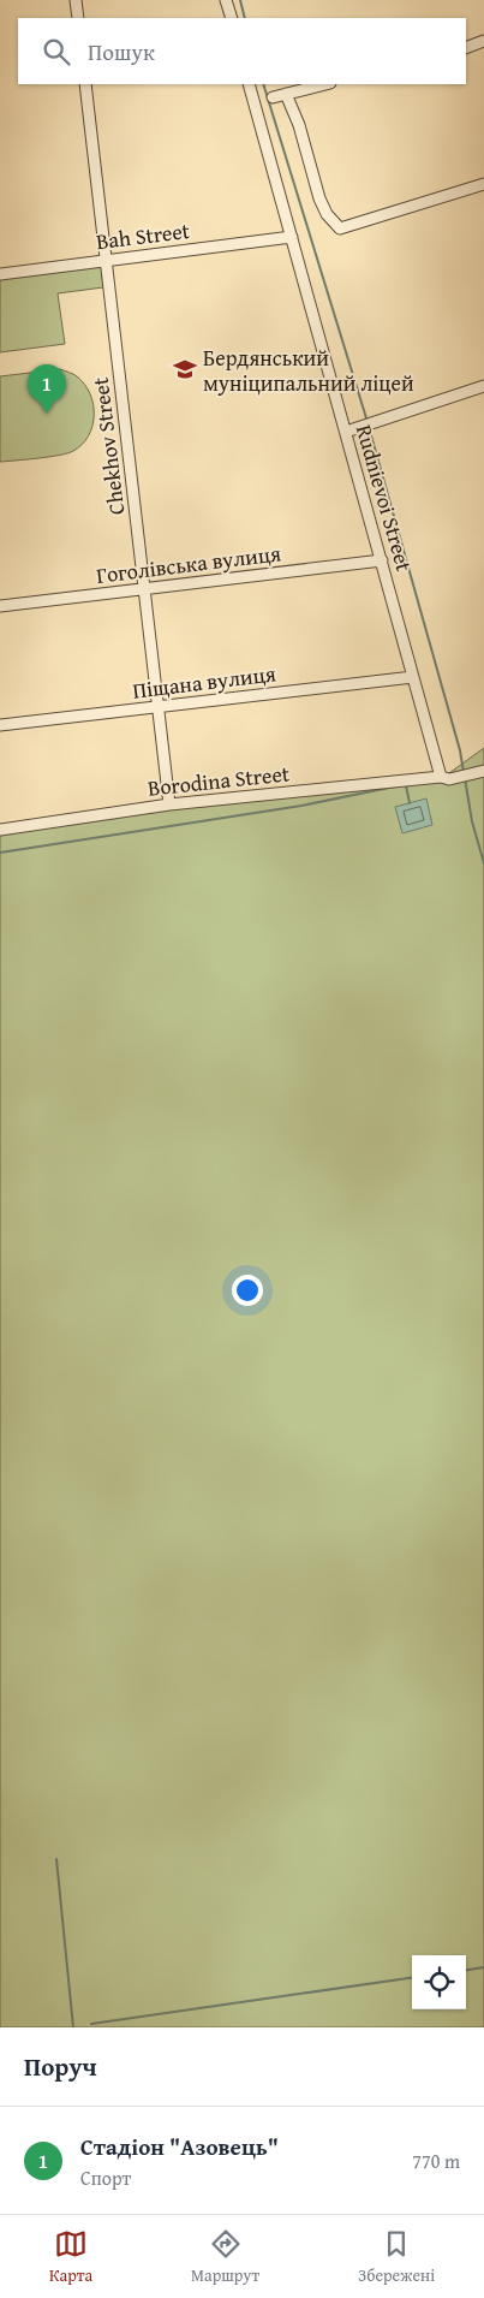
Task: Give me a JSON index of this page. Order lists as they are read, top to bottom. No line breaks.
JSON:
{"streets":{"street":["Bah Street","Chekhov Street","Rudnievoi Street","Гоголівська вулиця","Піщана вулиця","Borodina Street"]},"crossings":[["Bah Street","Chekhov Street"],["Bah Street","Rudnievoi Street"],["Chekhov Street","Гоголівська вулиця"],["Chekhov Street","Піщана вулиця"],["Chekhov Street","Borodina Street"],["Rudnievoi Street","Гоголівська вулиця"],["Rudnievoi Street","Піщана вулиця"],["Rudnievoi Street","Borodina Street"]],"places":{"school or university":["Бердянський муніципальний ліцей"]},"page":{"search":"Пошук","pins":"1","heading":"Поруч","list":[{"mark":"1","name":"Стадіон \"Азовець\"","note":"Спорт","value":"770 m"}],"nav":["Карта","Маршрут","Збережені"]}}
